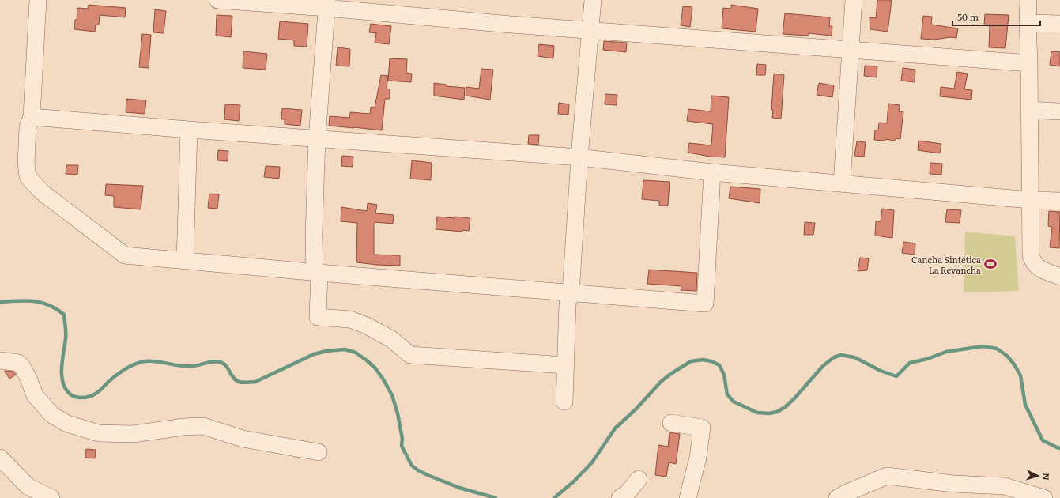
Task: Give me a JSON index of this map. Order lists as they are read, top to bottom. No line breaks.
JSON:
{"places":{"sports":["Cancha Sintética La Revancha"]},"scale_bar":"50 m","north":"right"}
